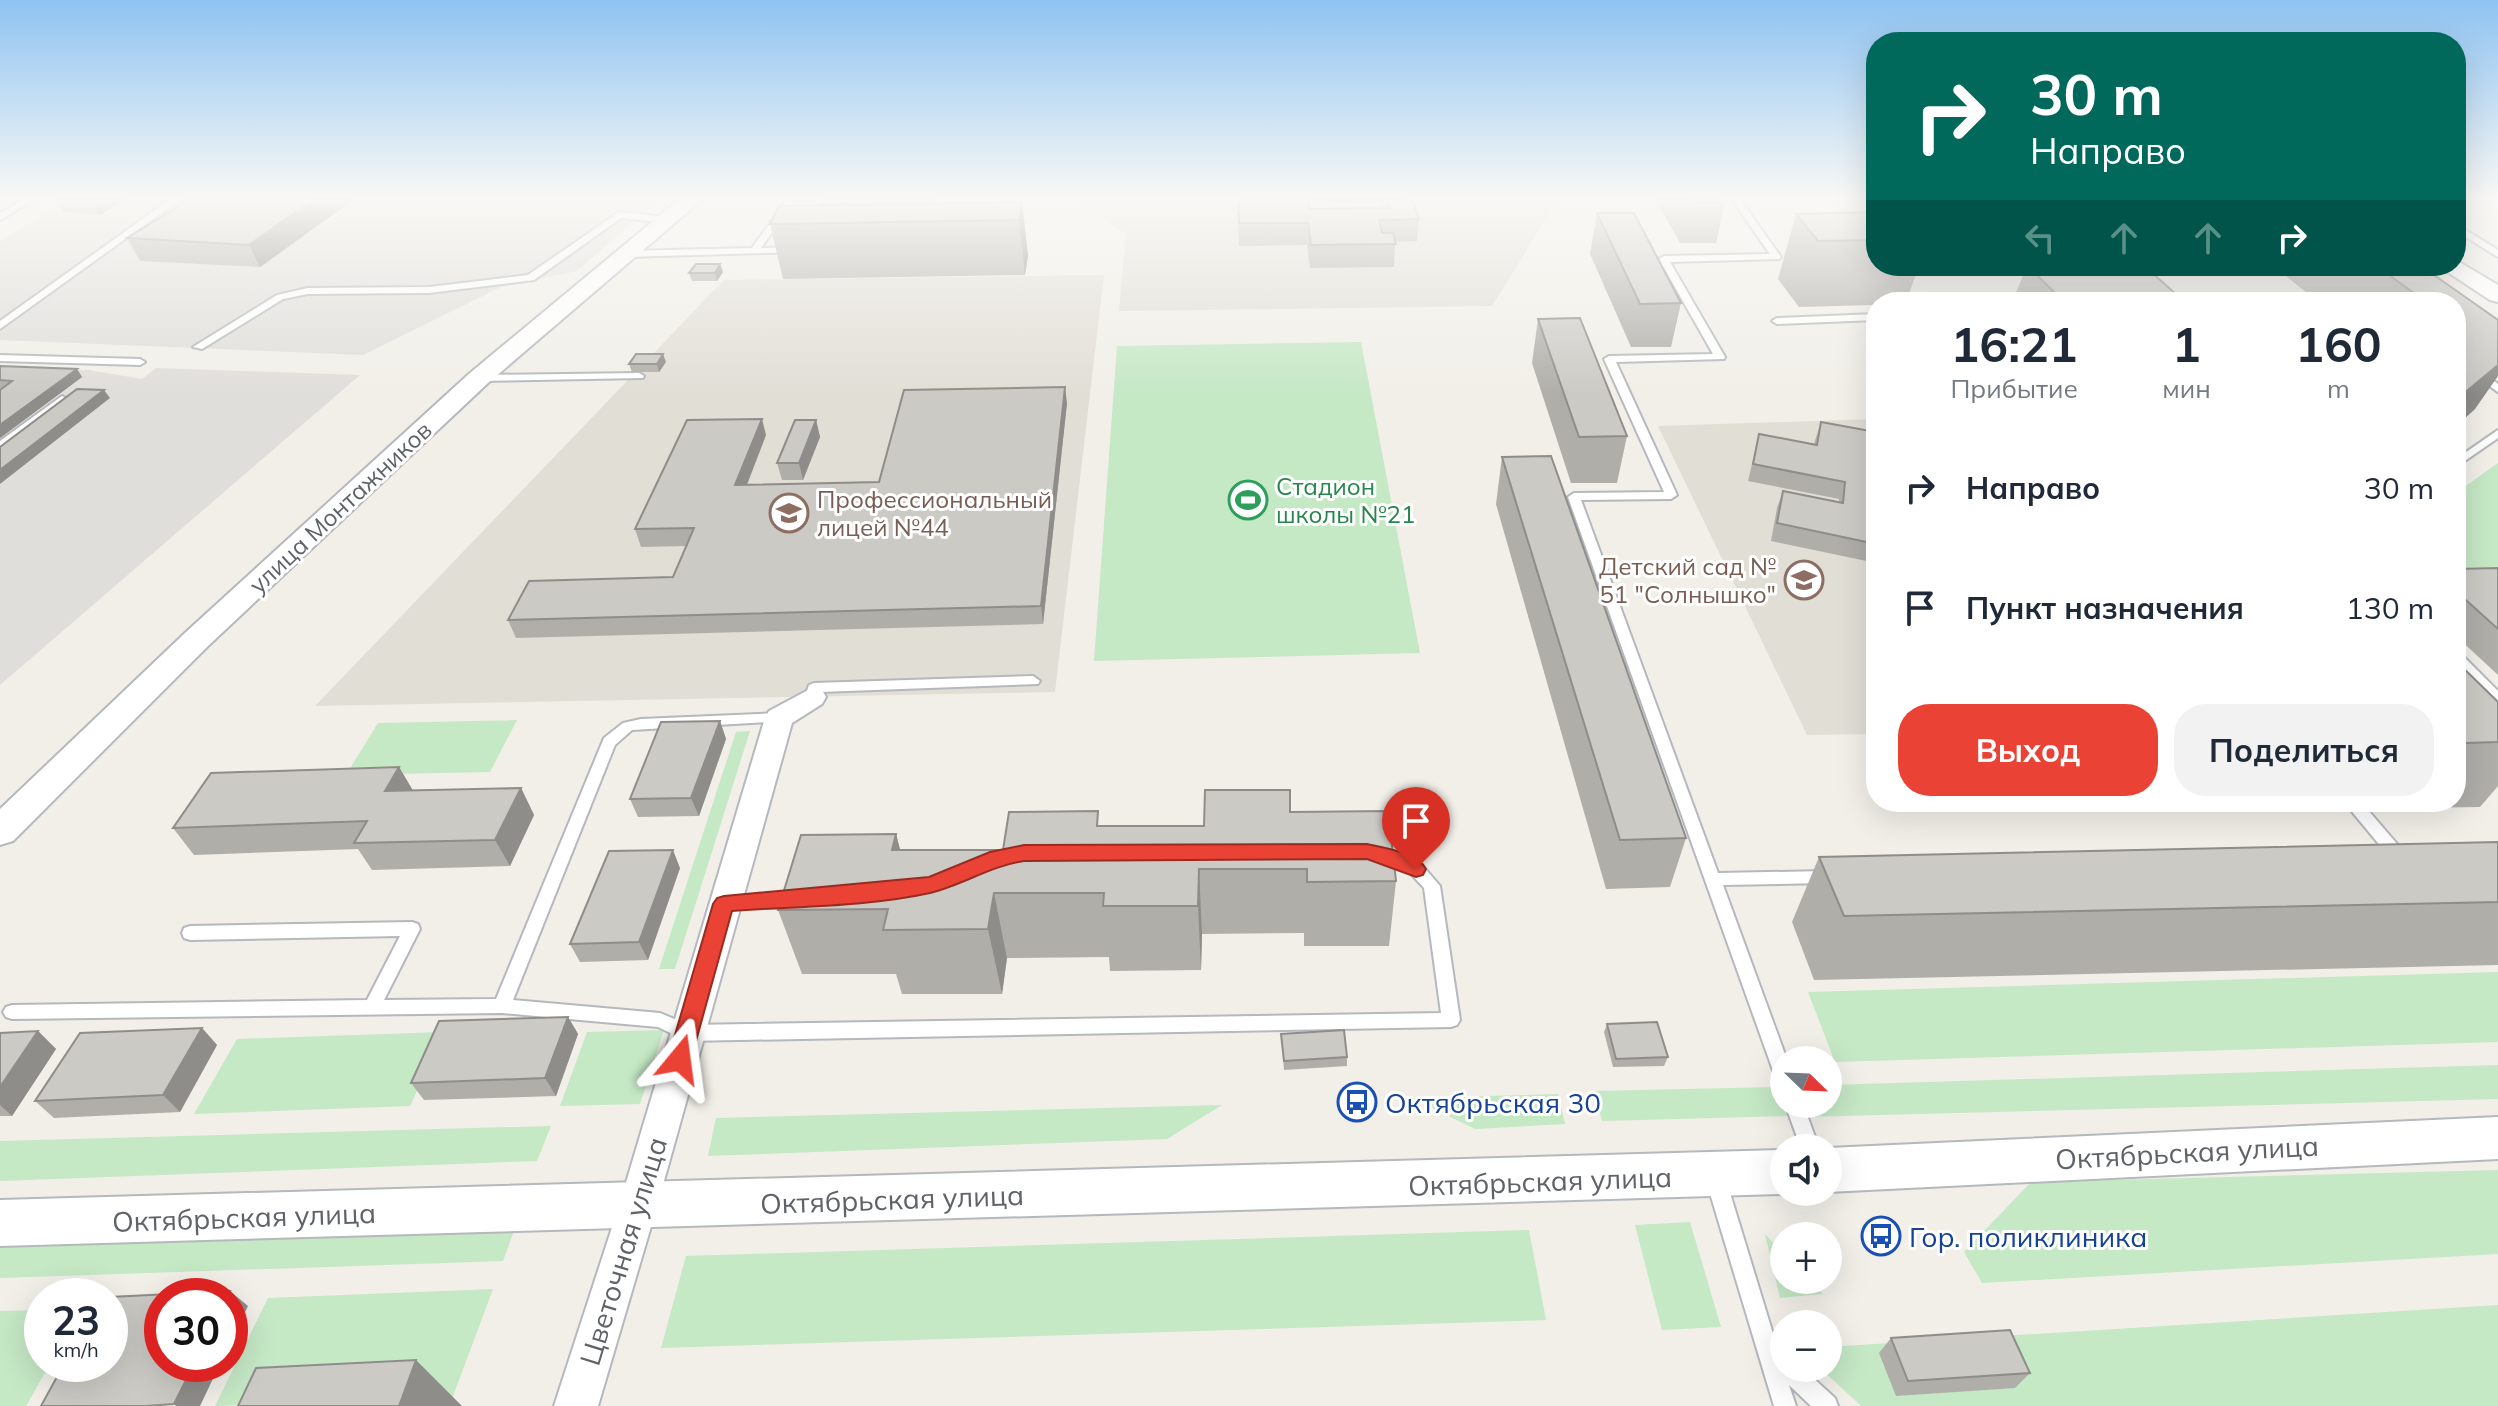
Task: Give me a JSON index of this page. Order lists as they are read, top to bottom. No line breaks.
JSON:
{"streets":{"street":["улица Монтажников","Октябрьская улица","Цветочная улица"]},"crossings":[["Октябрьская улица","Цветочная улица"]],"places":{"sports":["Стадион школы №21"],"school or university":["Профессиональный лицей №44","Детский сад № 51 \"Солнышко\""],"bus stop":["Октябрьская 30","Гор. поликлиника"]},"north":"bottom right","page":{"turn":["30 m","Направо"],"eta":["16:21","Прибытие","1","мин","160","m"],"list":[{"name":"Направо","value":"30 m"},{"name":"Пункт назначения","value":"130 m"}],"buttons":["Выход","Поделиться"],"map_buttons":["+","−"],"speed":"23 km/h","limit":"30"}}
